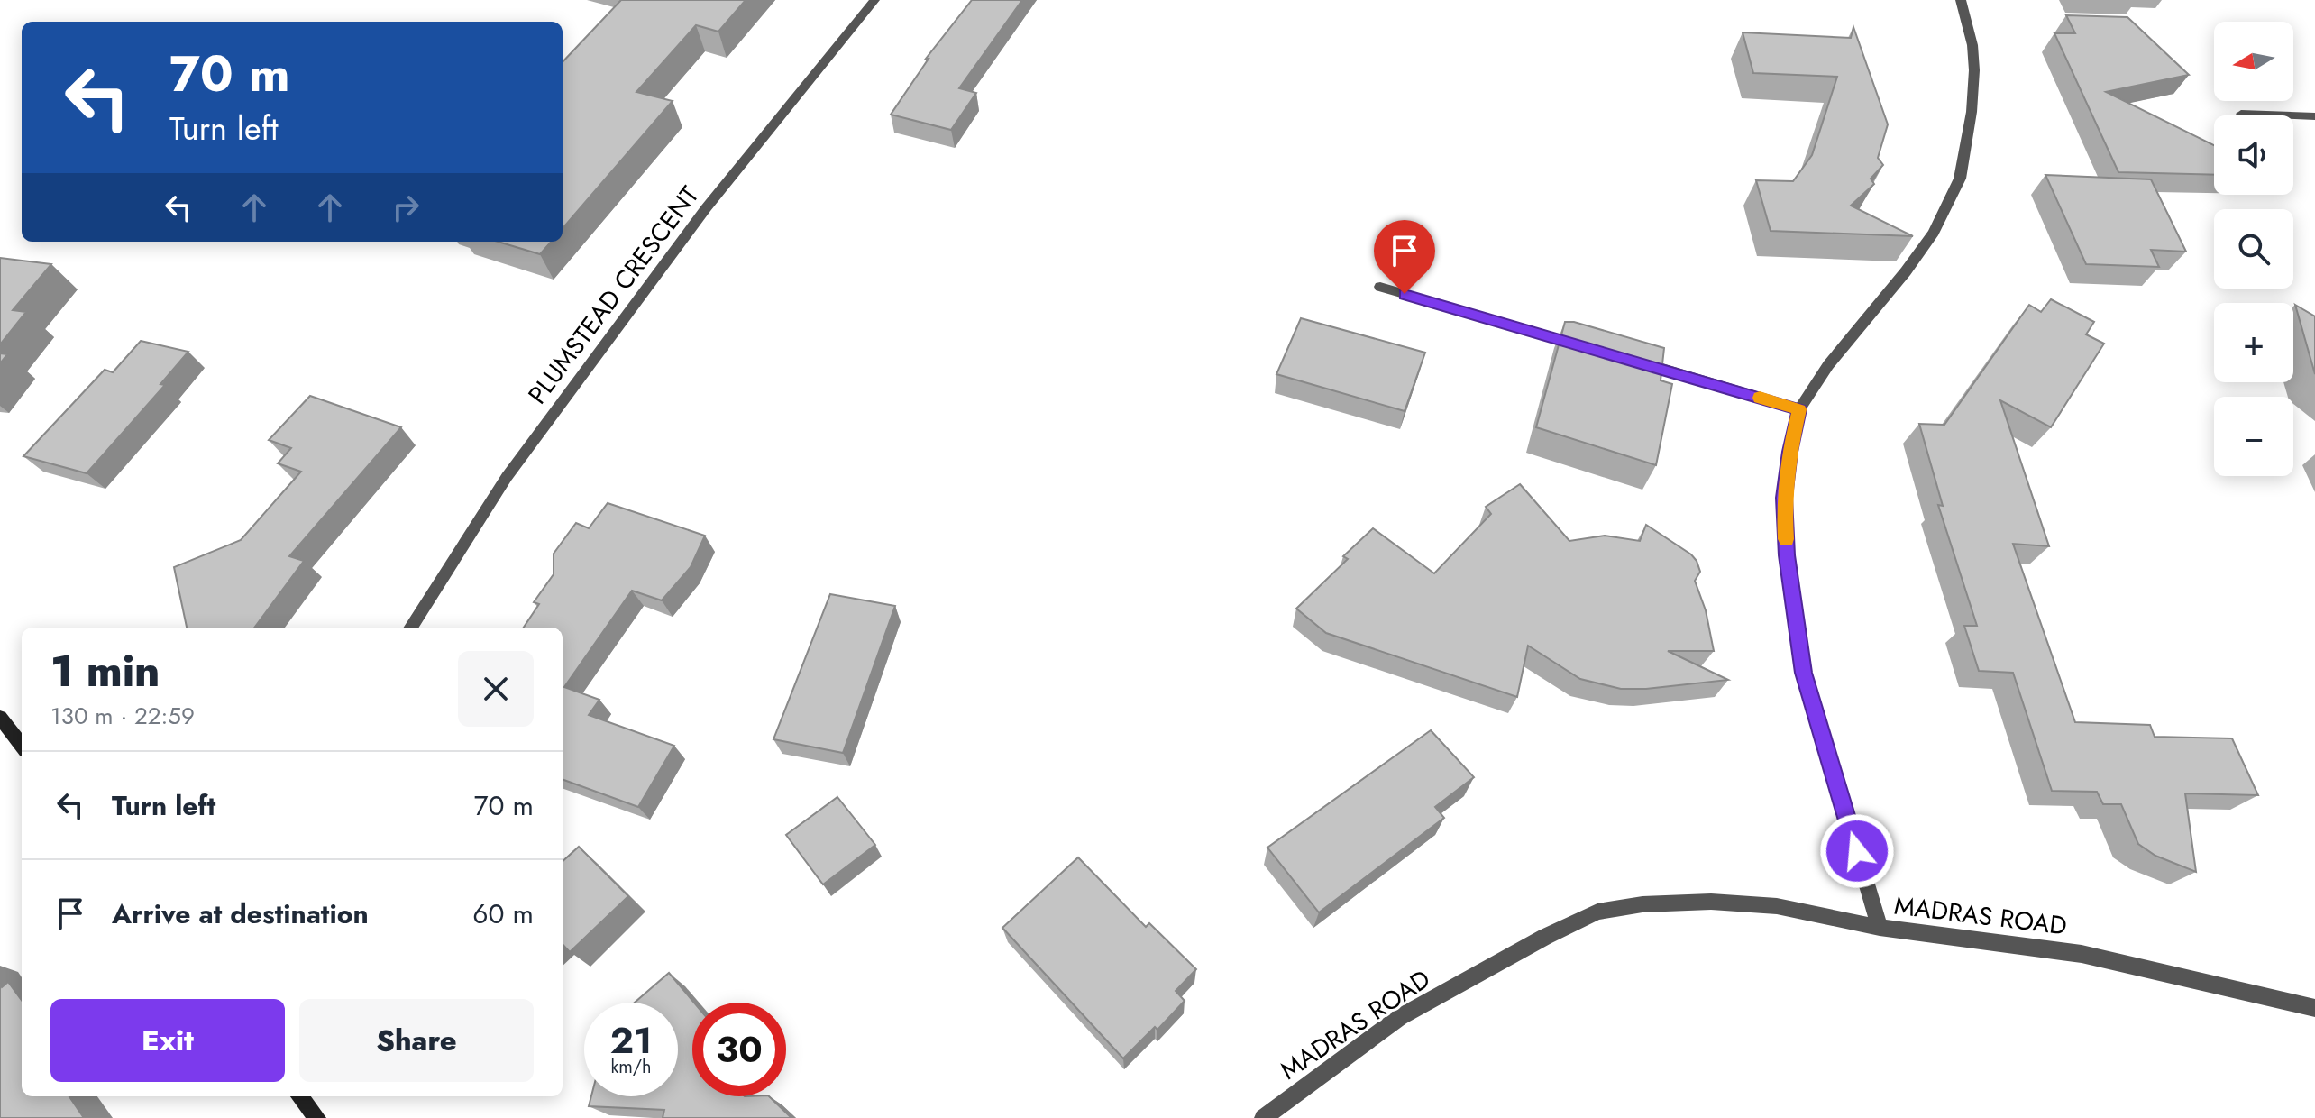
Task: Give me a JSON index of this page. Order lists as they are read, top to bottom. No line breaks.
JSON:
{"streets":{"street":["PLUMSTEAD CRESCENT","MADRAS ROAD"]},"north":"left","page":{"map_buttons":["+","−"],"turn":["70 m","Turn left"],"heading":["1 min","130 m · 22:59"],"list":[{"name":"Turn left","value":"70 m"},{"name":"Arrive at destination","value":"60 m"}],"buttons":["Exit","Share"],"speed":"21 km/h","limit":"30"}}
